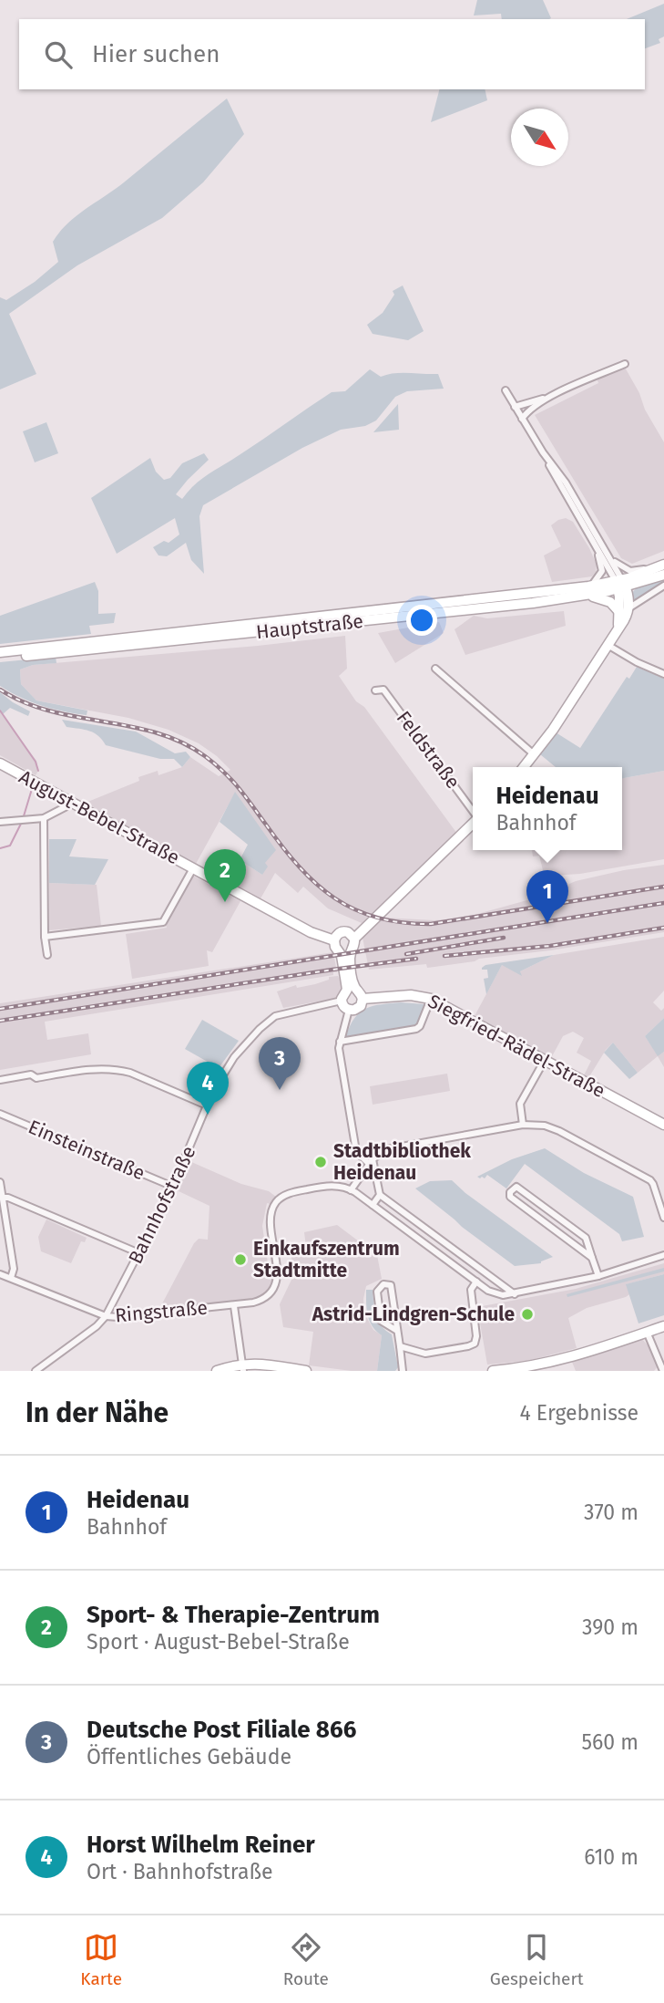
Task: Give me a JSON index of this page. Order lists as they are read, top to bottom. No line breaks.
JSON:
{"streets":{"street":["Hauptstraße","Feldstraße","August-Bebel-Straße","Siegfried-Rädel-Straße","Einsteinstraße","Bahnhofstraße","Ringstraße"]},"crossings":[["Siegfried-Rädel-Straße","Bahnhofstraße"],["Einsteinstraße","Bahnhofstraße"],["Bahnhofstraße","Ringstraße"]],"places":["Stadtbibliothek Heidenau","Einkaufszentrum Stadtmitte","Astrid-Lindgren-Schule"],"north":"bottom right","page":{"search":"Hier suchen","popup":["Heidenau","Bahnhof"],"pins":["2","1","3","4"],"heading":["In der Nähe","4 Ergebnisse"],"list":[{"mark":"1","name":"Heidenau","note":"Bahnhof","value":"370 m"},{"mark":"2","name":"Sport- & Therapie-Zentrum","note":"Sport · August-Bebel-Straße","value":"390 m"},{"mark":"3","name":"Deutsche Post Filiale 866","note":"Öffentliches Gebäude","value":"560 m"},{"mark":"4","name":"Horst Wilhelm Reiner","note":"Ort · Bahnhofstraße","value":"610 m"}],"nav":["Karte","Route","Gespeichert"]}}
